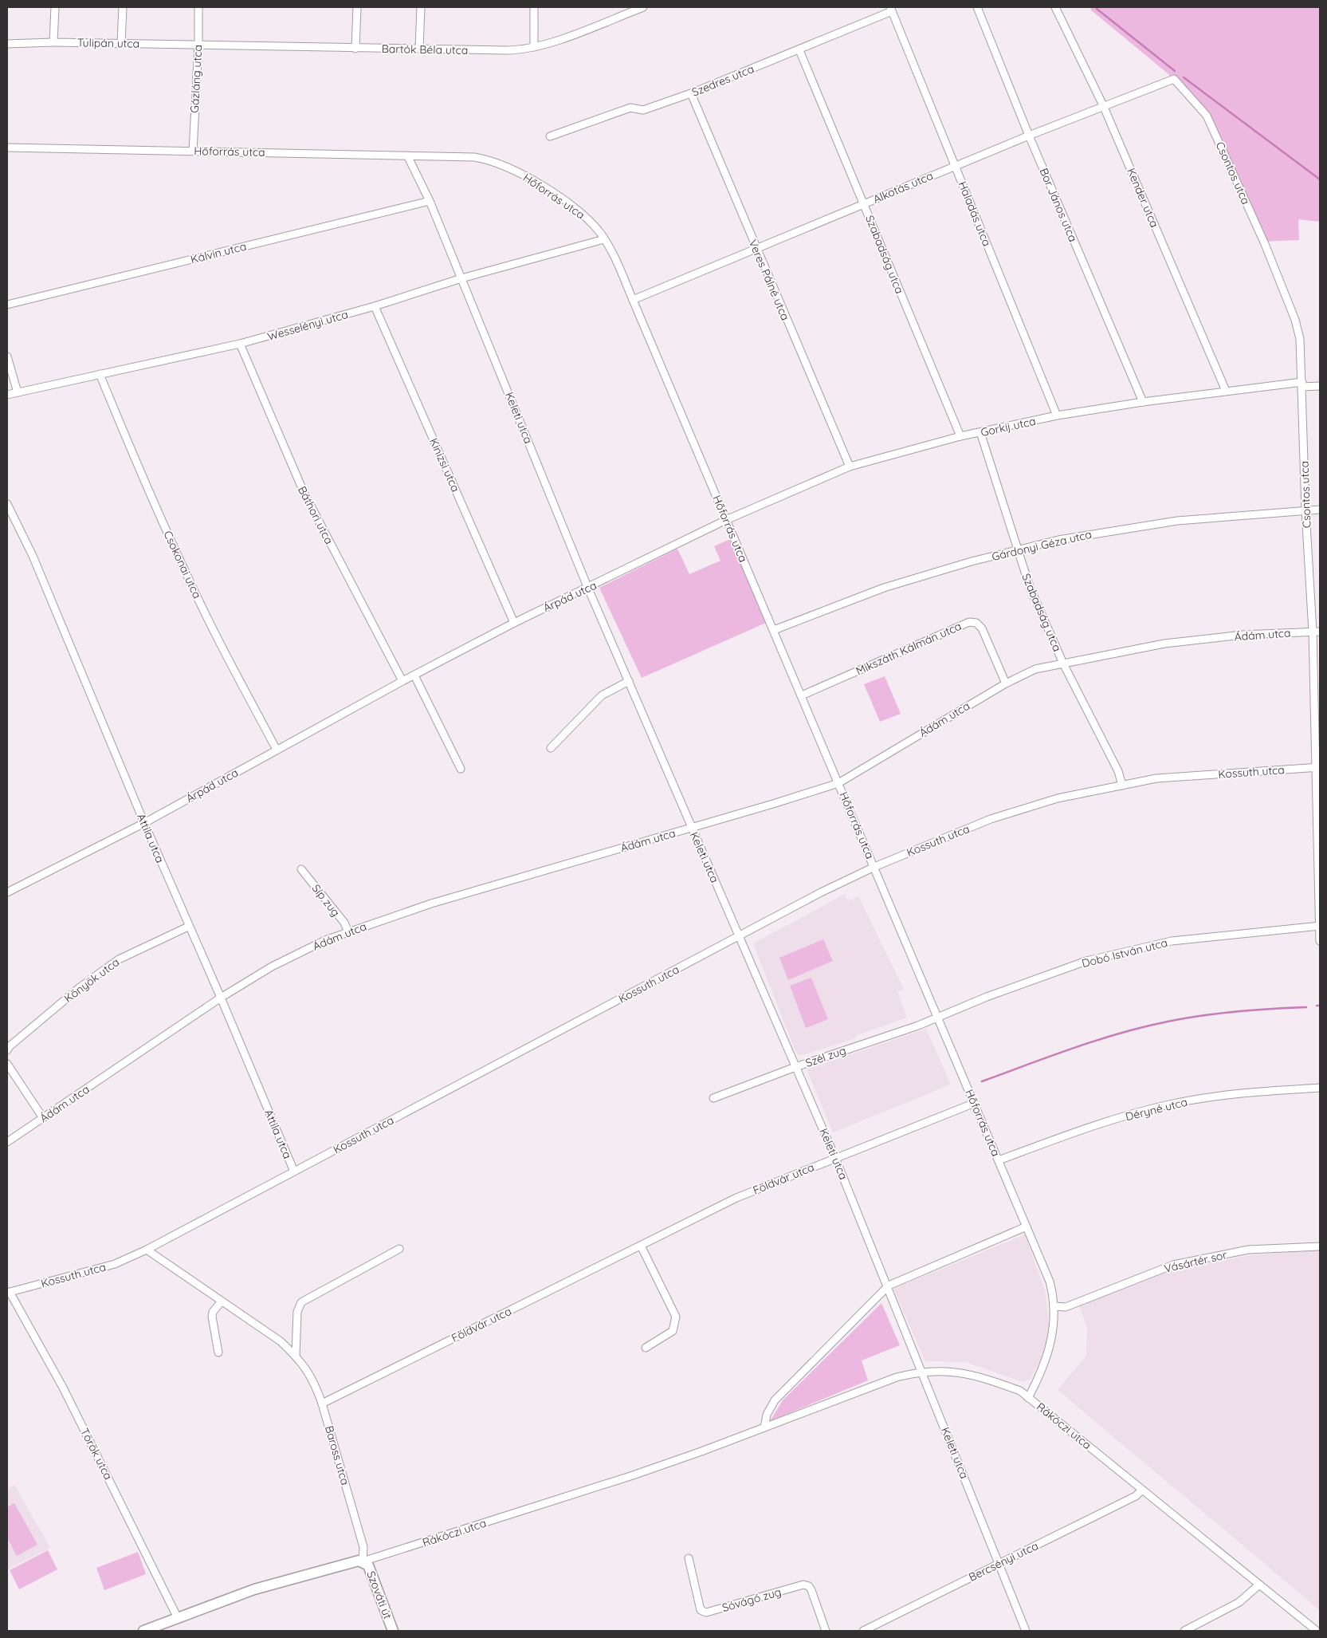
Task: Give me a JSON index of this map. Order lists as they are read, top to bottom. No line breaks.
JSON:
{"streets":{"main road":["Rákóczi utca","Szováti út"],"street":["Tulipán utca","Bartók Béla utca","Gázláng utca","Szedres utca","Hőforrás utca","Csontos utca","Alkotás utca","Kender utca","Bor János utca","Haladás utca","Kálvin utca","Szabadság utca","Veres Pálné utca","Wesselényi utca","Keleti utca","Gorkij utca","Kinizsi utca","Báthori utca","Gárdonyi Géza utca","Csokonai utca","Árpád utca","Ádám utca","Mikszáth Kálmán utca","Kossuth utca","Attila utca","Síp zug","Dobó István utca","Könyök utca","Szél zug","Déryné utca","Földvár utca","Vásártér sor","Török utca","Baross utca","Bercsényi utca","Sóvágó zug"]},"crossings":[["Tulipán utca","Bartók Béla utca"],["Tulipán utca","Gázláng utca"],["Bartók Béla utca","Gázláng utca"],["Gázláng utca","Hőforrás utca"],["Szedres utca","Haladás utca"],["Szedres utca","Szabadság utca"],["Szedres utca","Veres Pálné utca"],["Hőforrás utca","Alkotás utca"],["Hőforrás utca","Wesselényi utca"],["Hőforrás utca","Keleti utca"],["Hőforrás utca","Gorkij utca"],["Hőforrás utca","Gárdonyi Géza utca"],["Hőforrás utca","Árpád utca"],["Hőforrás utca","Ádám utca"],["Hőforrás utca","Mikszáth Kálmán utca"],["Hőforrás utca","Kossuth utca"],["Hőforrás utca","Dobó István utca"],["Hőforrás utca","Szél zug"],["Hőforrás utca","Déryné utca"],["Hőforrás utca","Földvár utca"],["Hőforrás utca","Vásártér sor"],["Hőforrás utca","Rákóczi utca"],["Csontos utca","Alkotás utca"],["Csontos utca","Gorkij utca"],["Csontos utca","Gárdonyi Géza utca"],["Csontos utca","Ádám utca"],["Csontos utca","Kossuth utca"],["Csontos utca","Dobó István utca"],["Alkotás utca","Kender utca"],["Alkotás utca","Bor János utca"],["Alkotás utca","Haladás utca"],["Alkotás utca","Szabadság utca"],["Alkotás utca","Veres Pálné utca"],["Kender utca","Gorkij utca"],["Bor János utca","Gorkij utca"],["Haladás utca","Gorkij utca"],["Kálvin utca","Keleti utca"],["Szabadság utca","Gorkij utca"],["Szabadság utca","Gárdonyi Géza utca"],["Szabadság utca","Ádám utca"],["Szabadság utca","Kossuth utca"],["Veres Pálné utca","Gorkij utca"],["Wesselényi utca","Keleti utca"],["Wesselényi utca","Kinizsi utca"],["Wesselényi utca","Báthori utca"],["Wesselényi utca","Csokonai utca"],["Keleti utca","Árpád utca"],["Keleti utca","Ádám utca"],["Keleti utca","Kossuth utca"],["Keleti utca","Szél zug"],["Keleti utca","Földvár utca"],["Keleti utca","Rákóczi utca"],["Keleti utca","Bercsényi utca"],["Gorkij utca","Árpád utca"],["Kinizsi utca","Árpád utca"],["Báthori utca","Árpád utca"],["Csokonai utca","Árpád utca"],["Árpád utca","Attila utca"],["Ádám utca","Mikszáth Kálmán utca"],["Ádám utca","Attila utca"],["Ádám utca","Síp zug"],["Kossuth utca","Attila utca"],["Kossuth utca","Török utca"],["Kossuth utca","Baross utca"],["Attila utca","Könyök utca"],["Dobó István utca","Szél zug"],["Földvár utca","Baross utca"],["Rákóczi utca","Török utca"],["Rákóczi utca","Baross utca"],["Rákóczi utca","Bercsényi utca"],["Rákóczi utca","Szováti út"],["Baross utca","Szováti út"]]}
